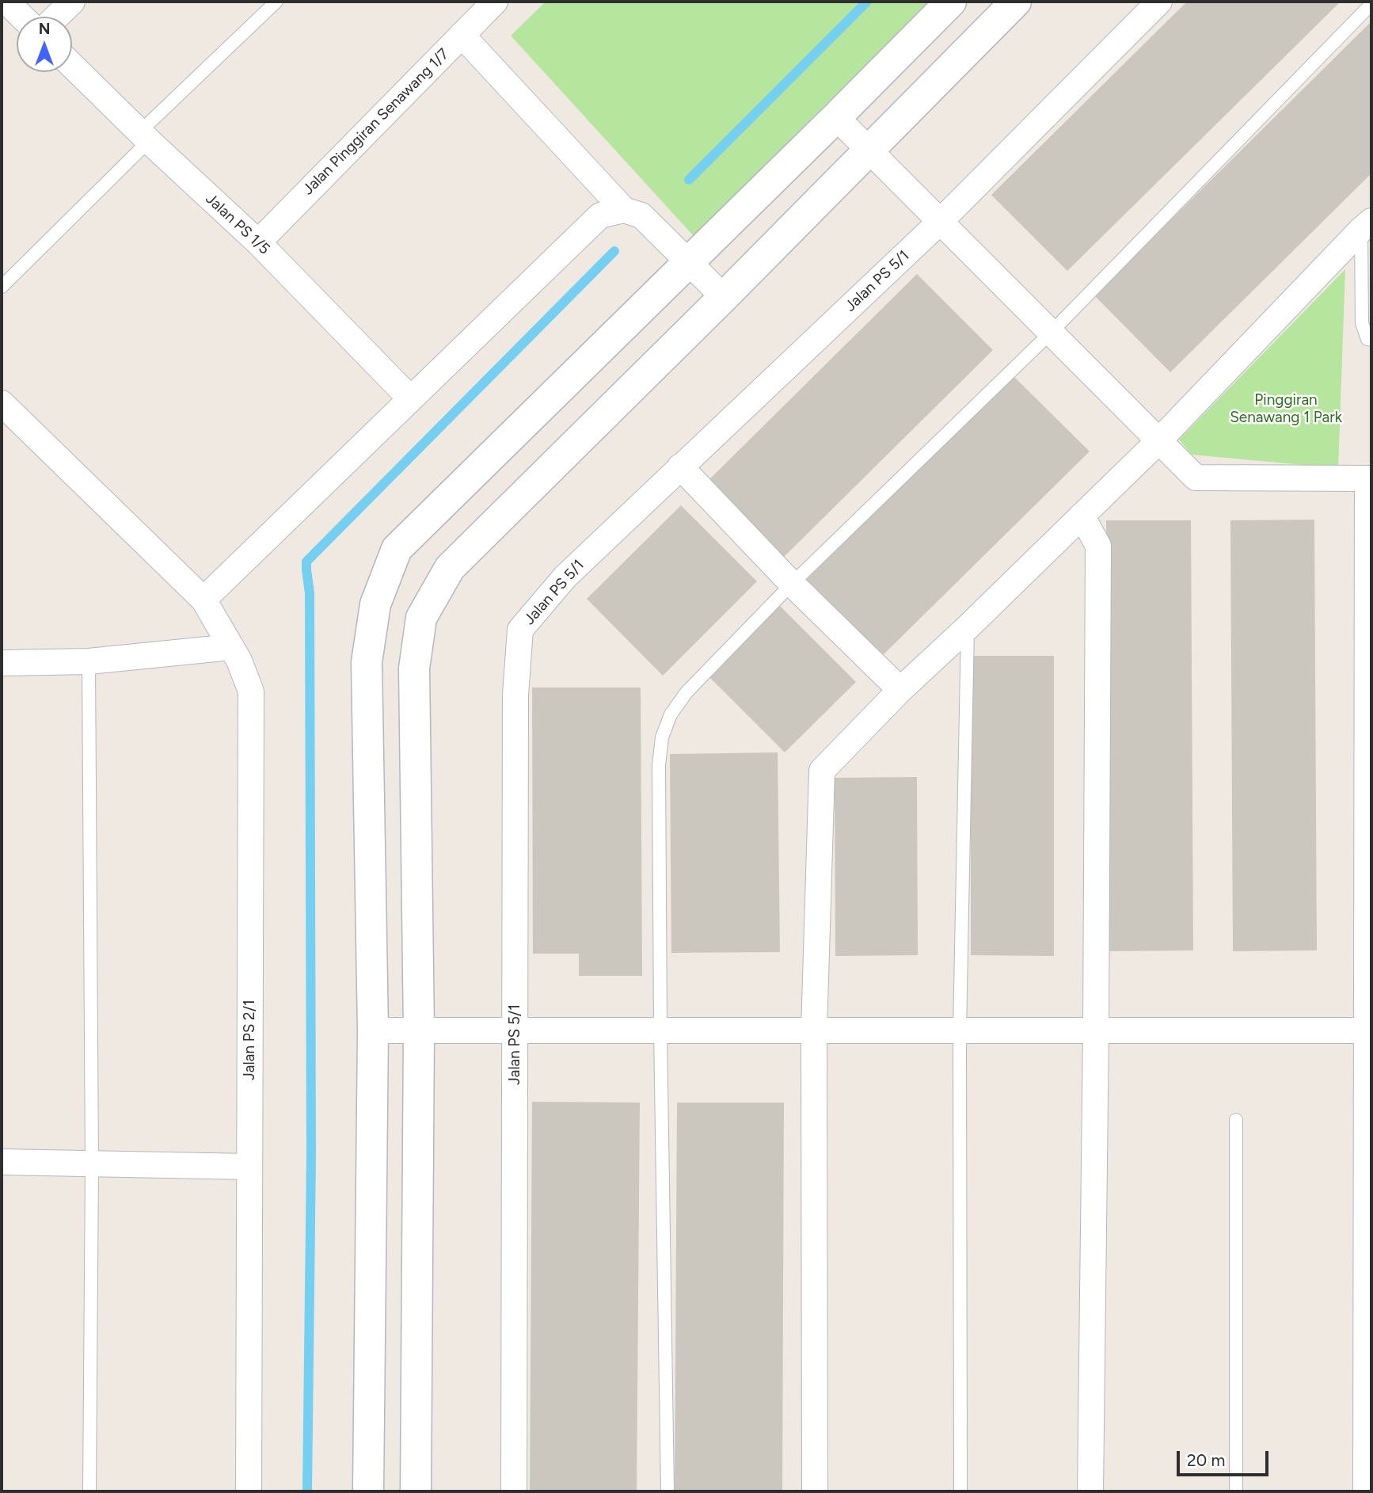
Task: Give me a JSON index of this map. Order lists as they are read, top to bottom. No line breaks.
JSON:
{"streets":{"street":["Jalan Pinggiran Senawang 1/7","Jalan PS 1/5","Jalan PS 5/1","Jalan PS 2/1"]},"crossings":[["Jalan Pinggiran Senawang 1/7","Jalan PS 1/5"]],"parks":["Pinggiran Senawang 1 Park"],"scale_bar":"20 m","north":"top"}
